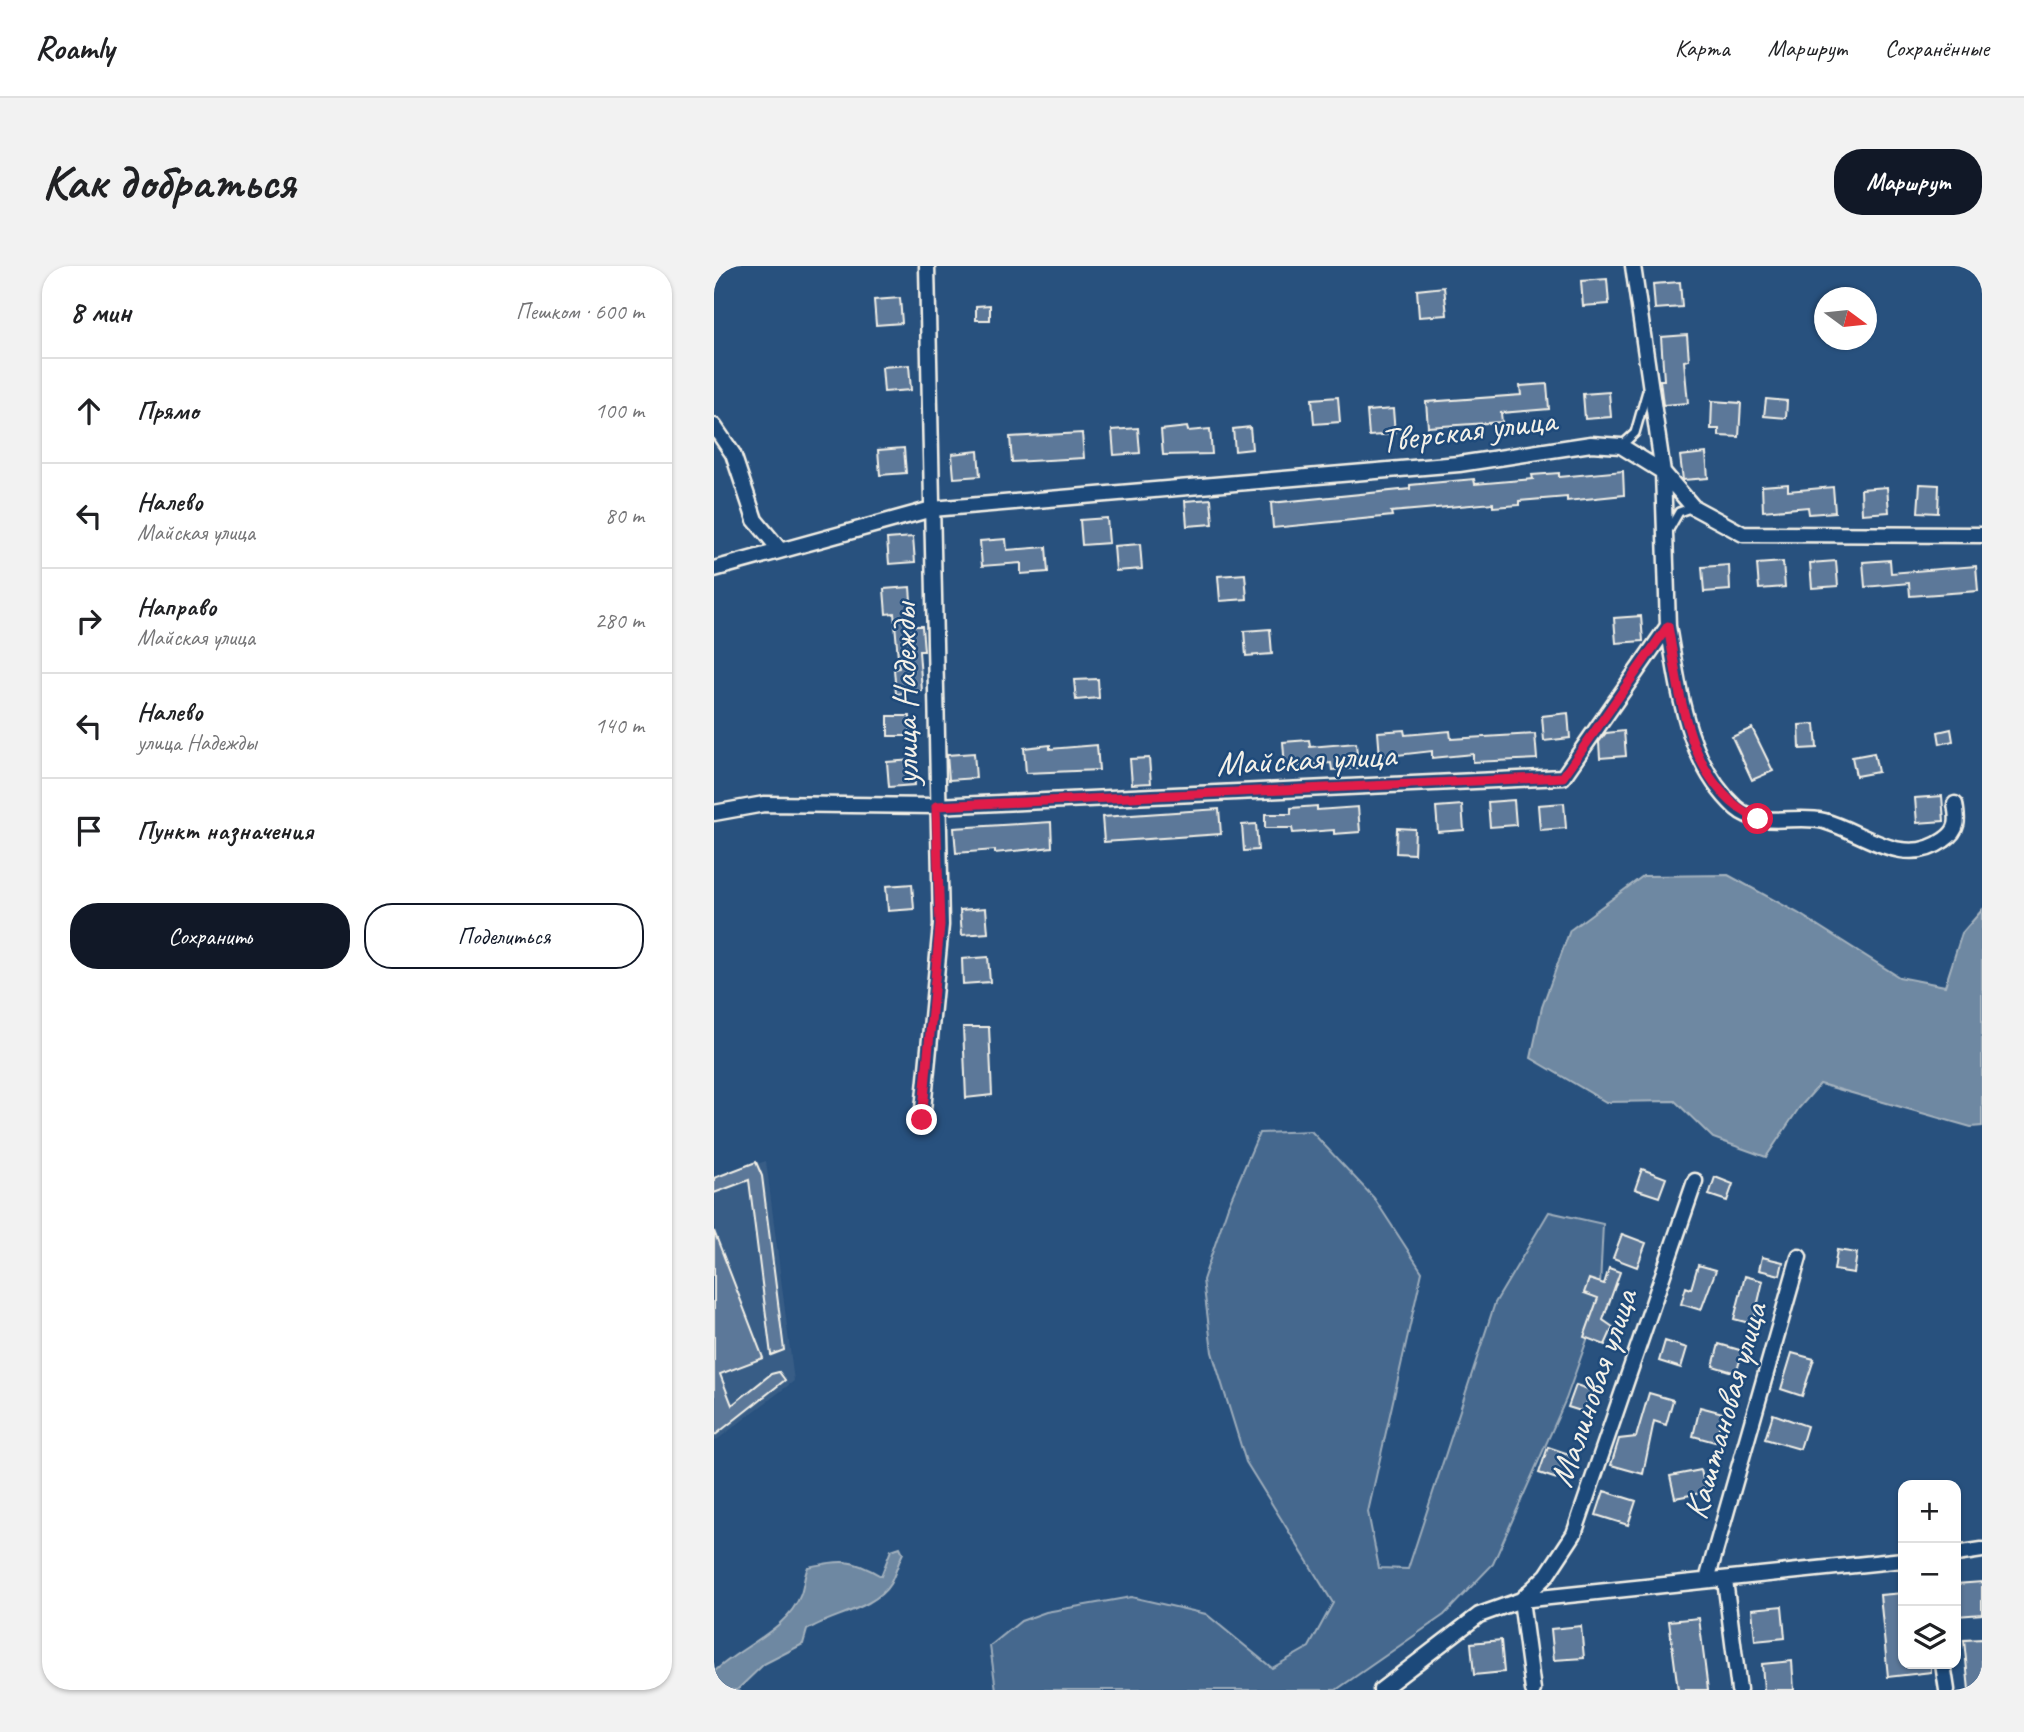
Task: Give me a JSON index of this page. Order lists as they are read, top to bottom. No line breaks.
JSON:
{"streets":{"street":["Тверская улица","улица Надежды","Майская улица","Малиновая улица","Каштановая улица"]},"crossings":[["Тверская улица","улица Надежды"],["улица Надежды","Майская улица"]],"north":"right","page":{"header":"Roamly","nav":["Карта","Маршрут","Сохранённые"],"buttons":["Маршрут",["Сохранить","Поделиться"]],"title":"Как добраться","heading":["8 мин","Пешком · 600 m"],"list":[["Прямо","100 m"],["Налево","Майская улица","80 m"],["Направо","Майская улица","280 m"],["Налево","улица Надежды","140 m"],"Пункт назначения"],"map_buttons":["+","−"]}}
